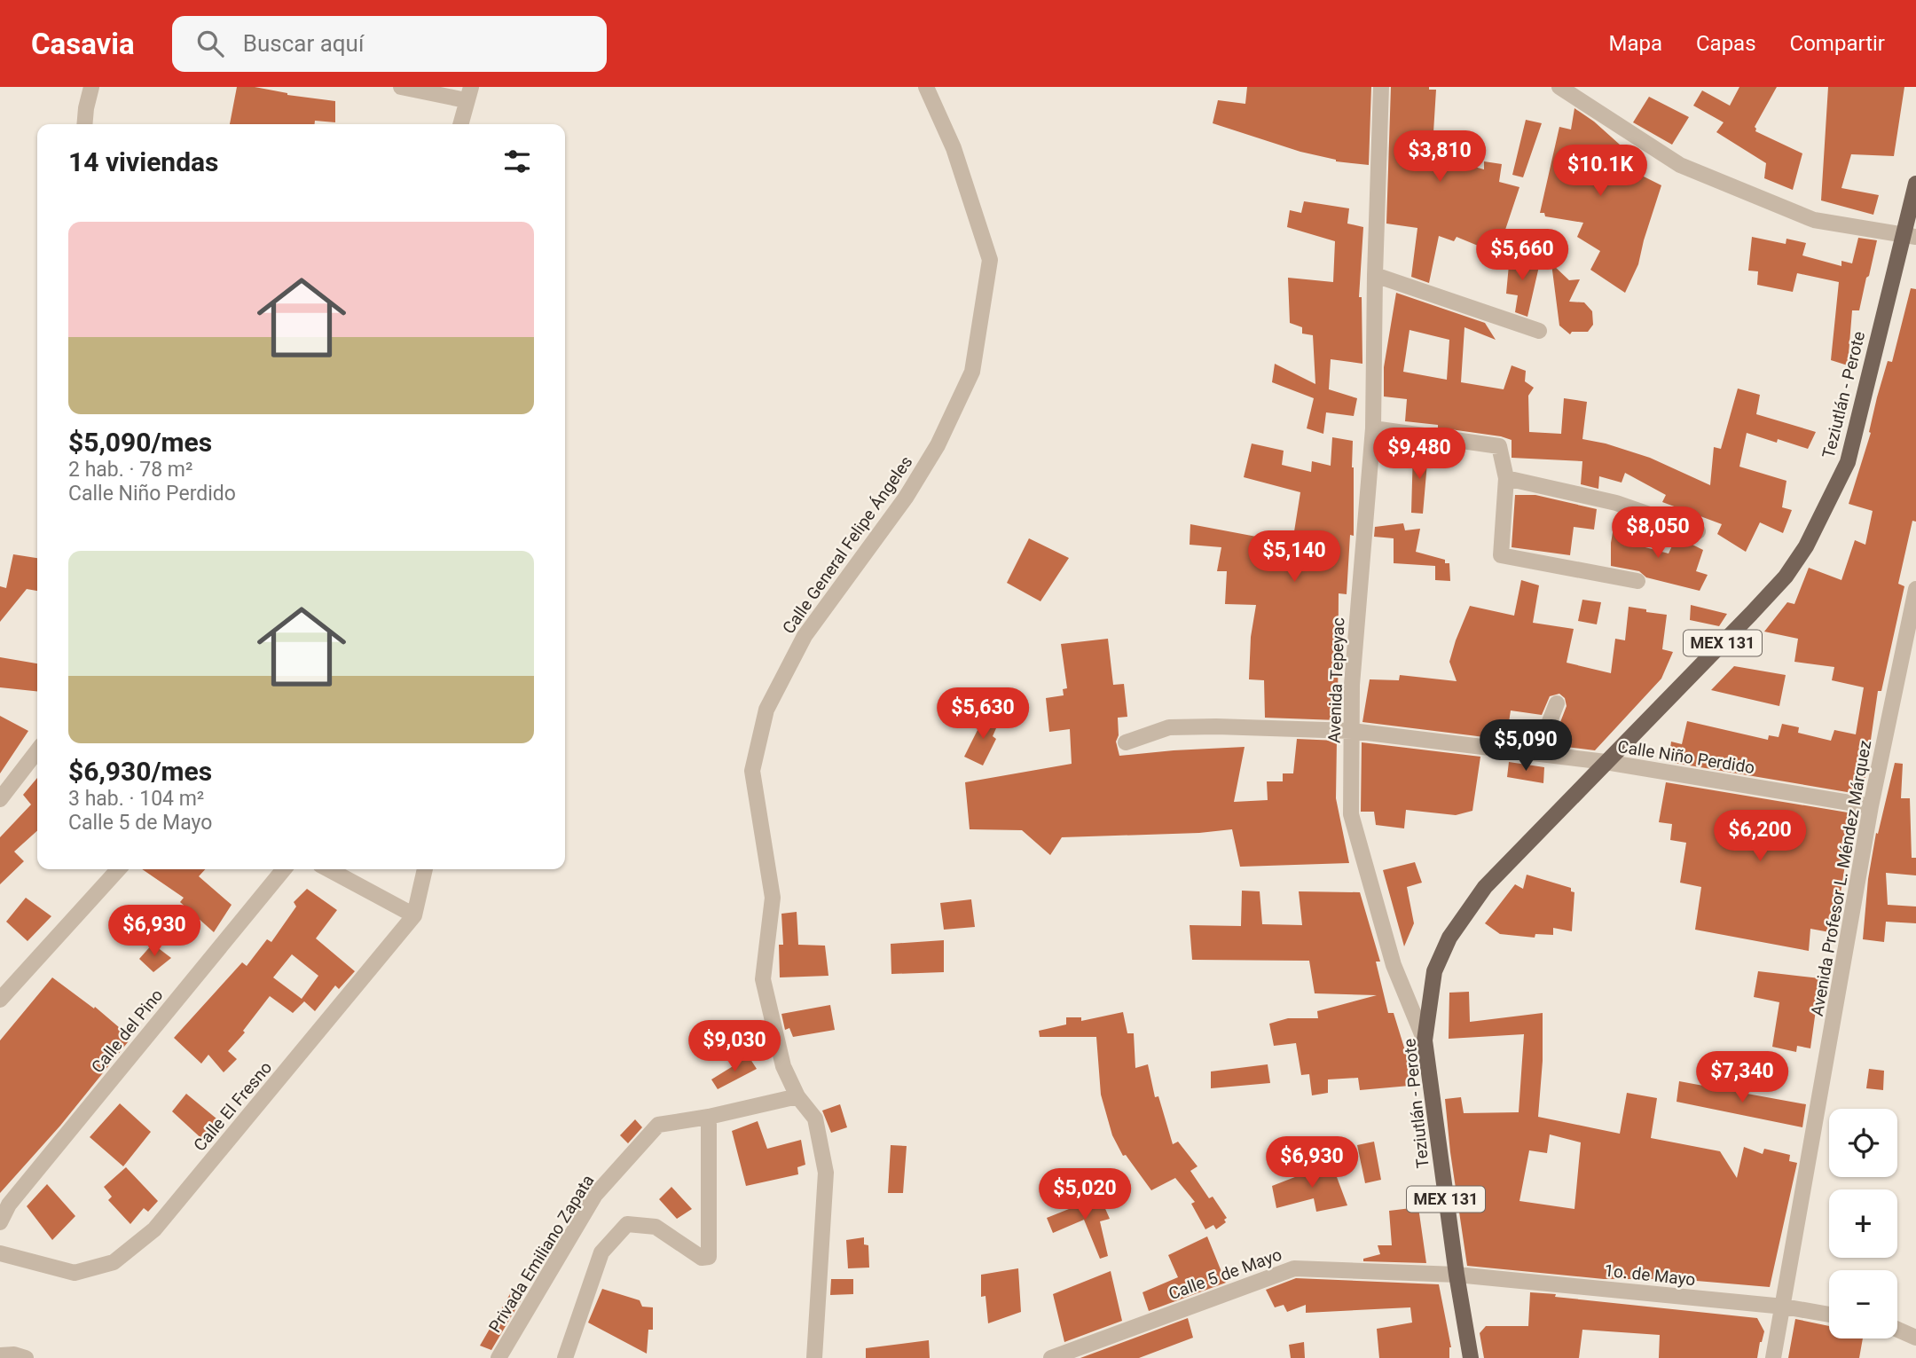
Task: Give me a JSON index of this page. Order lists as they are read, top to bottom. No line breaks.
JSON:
{"streets":{"main road":["Teziutlán - Perote","MEX 131"],"street":["Calle General Felipe Ángeles","Avenida Tepeyac","Calle Niño Perdido","Avenida Profesor L. Méndez Márquez","Calle del Pino","Calle El Fresno","Privada Emiliano Zapata","Calle 5 de Mayo","1o. de Mayo"]},"crossings":[["Teziutlán - Perote","Avenida Tepeyac"],["Teziutlán - Perote","Calle Niño Perdido"],["Teziutlán - Perote","Calle 5 de Mayo"],["Teziutlán - Perote","1o. de Mayo"],["Calle General Felipe Ángeles","Privada Emiliano Zapata"],["Avenida Tepeyac","Calle Niño Perdido"],["Calle Niño Perdido","Avenida Profesor L. Méndez Márquez"],["Avenida Profesor L. Méndez Márquez","1o. de Mayo"],["Calle 5 de Mayo","1o. de Mayo"]],"page":{"header":"Casavia","search":"Buscar aquí","nav":["Mapa","Capas","Compartir"],"heading":"14 viviendas","price":["$3,810","$10.1K","$5,660","$9,480","$8,050","$5,140","$5,630","$5,090","$6,200","$6,930","$9,030","$7,340","$6,930","$5,020"],"list":[{"name":"$5,090/mes","note":"2 hab. · 78 m² · Calle Niño Perdido"},{"name":"$6,930/mes","note":"3 hab. · 104 m² · Calle 5 de Mayo"}],"map_buttons":["+","−"]}}
